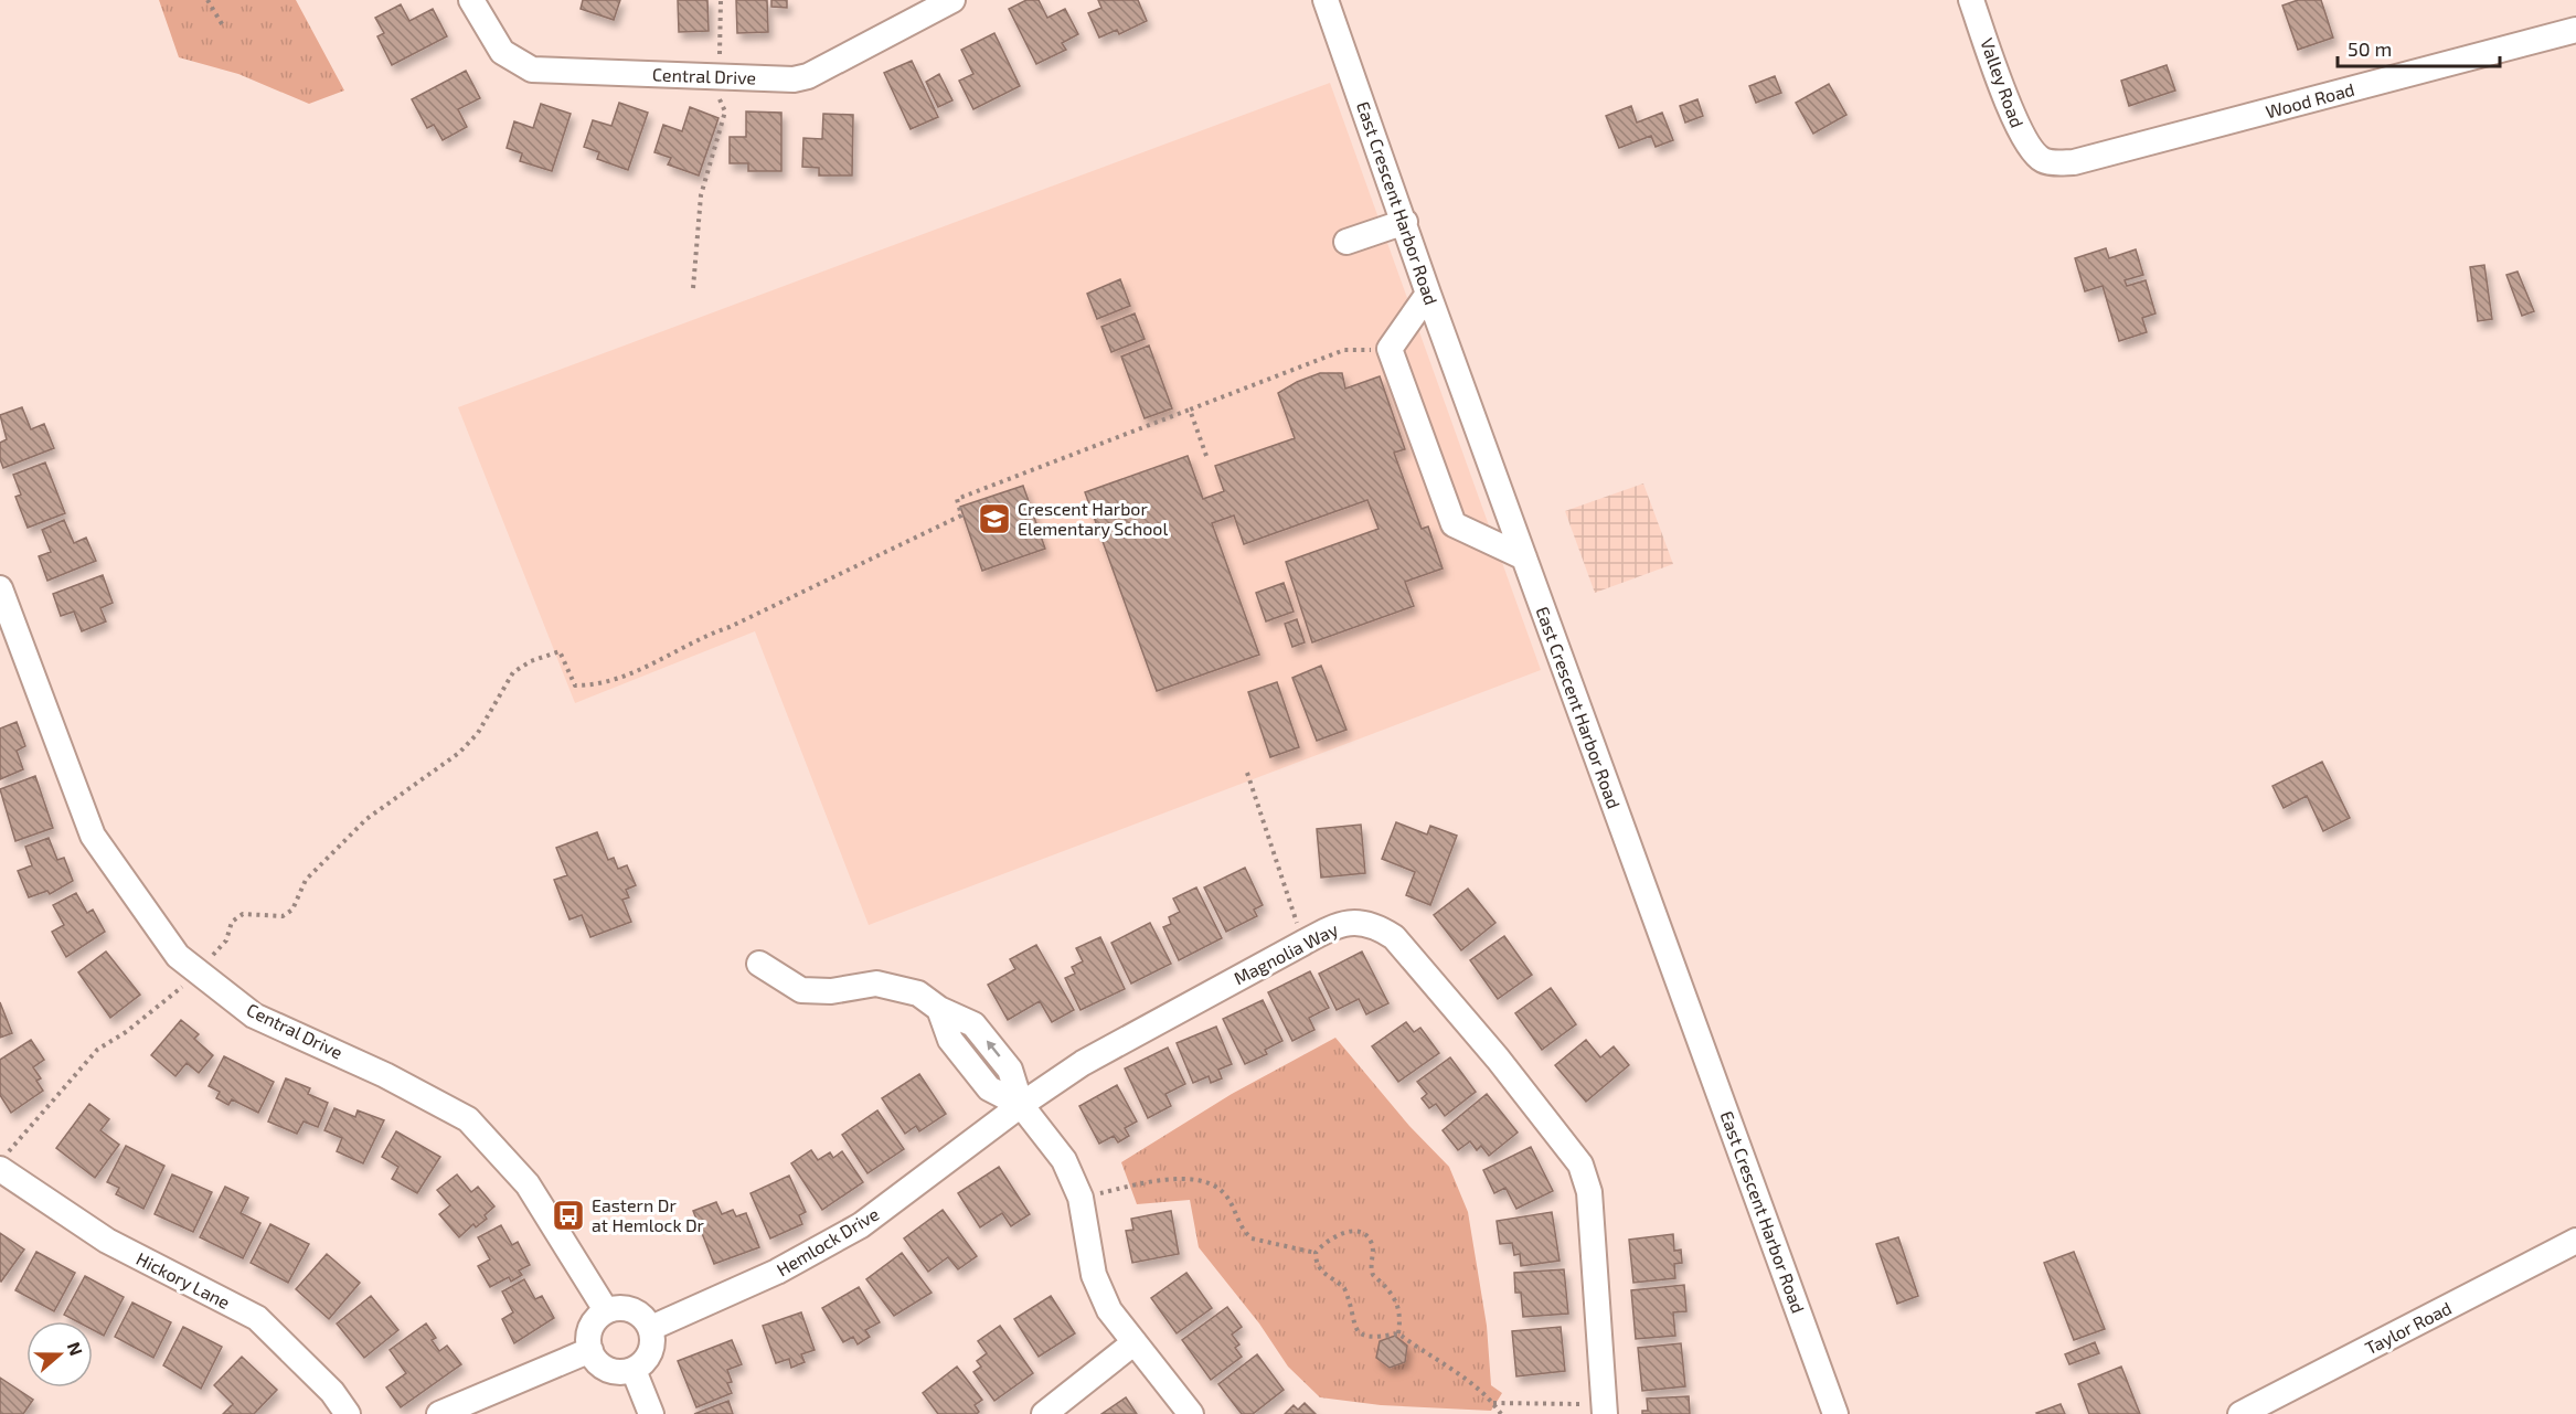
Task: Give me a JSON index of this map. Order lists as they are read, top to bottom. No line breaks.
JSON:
{"streets":{"street":["Central Drive","Valley Road","Wood Road","East Crescent Harbor Road","Magnolia Way","Hemlock Drive","Hickory Lane","Taylor Road"]},"crossings":[["Central Drive","Hemlock Drive"],["Valley Road","Wood Road"],["Magnolia Way","Hemlock Drive"]],"places":{"school or university":["Crescent Harbor Elementary School"],"bus stop":["Eastern Dr at Hemlock Dr"]},"scale_bar":"50 m","north":"right"}
